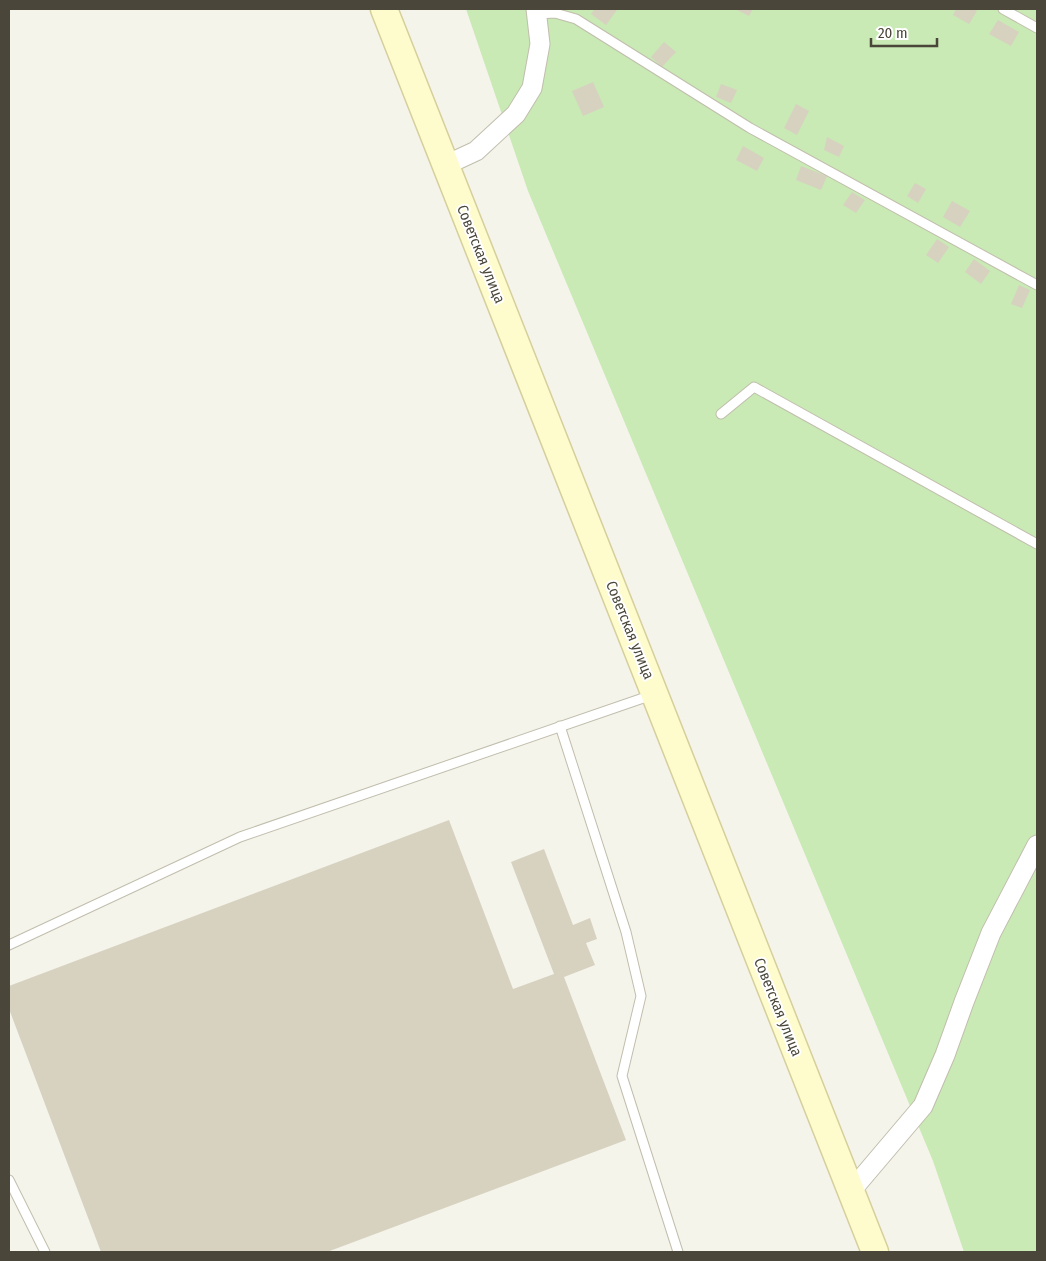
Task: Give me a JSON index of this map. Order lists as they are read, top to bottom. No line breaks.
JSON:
{"streets":{"main road":["Советская улица"]},"scale_bar":"20 m"}
